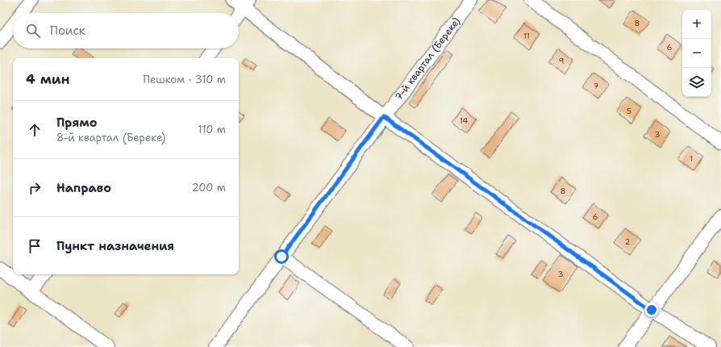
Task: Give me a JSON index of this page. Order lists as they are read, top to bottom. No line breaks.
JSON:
{"streets":{"street":["7-й квартал (Береке)"]},"house_numbers":["8","11","6","9","7","5","14","3","1","8","6","2","3"],"page":{"map_buttons":["+","−"],"search":"Поиск","heading":["4 мин","Пешком · 310 m"],"list":[["Прямо","8-й квартал (Береке)","110 m"],["Направо","200 m"],"Пункт назначения"]}}
